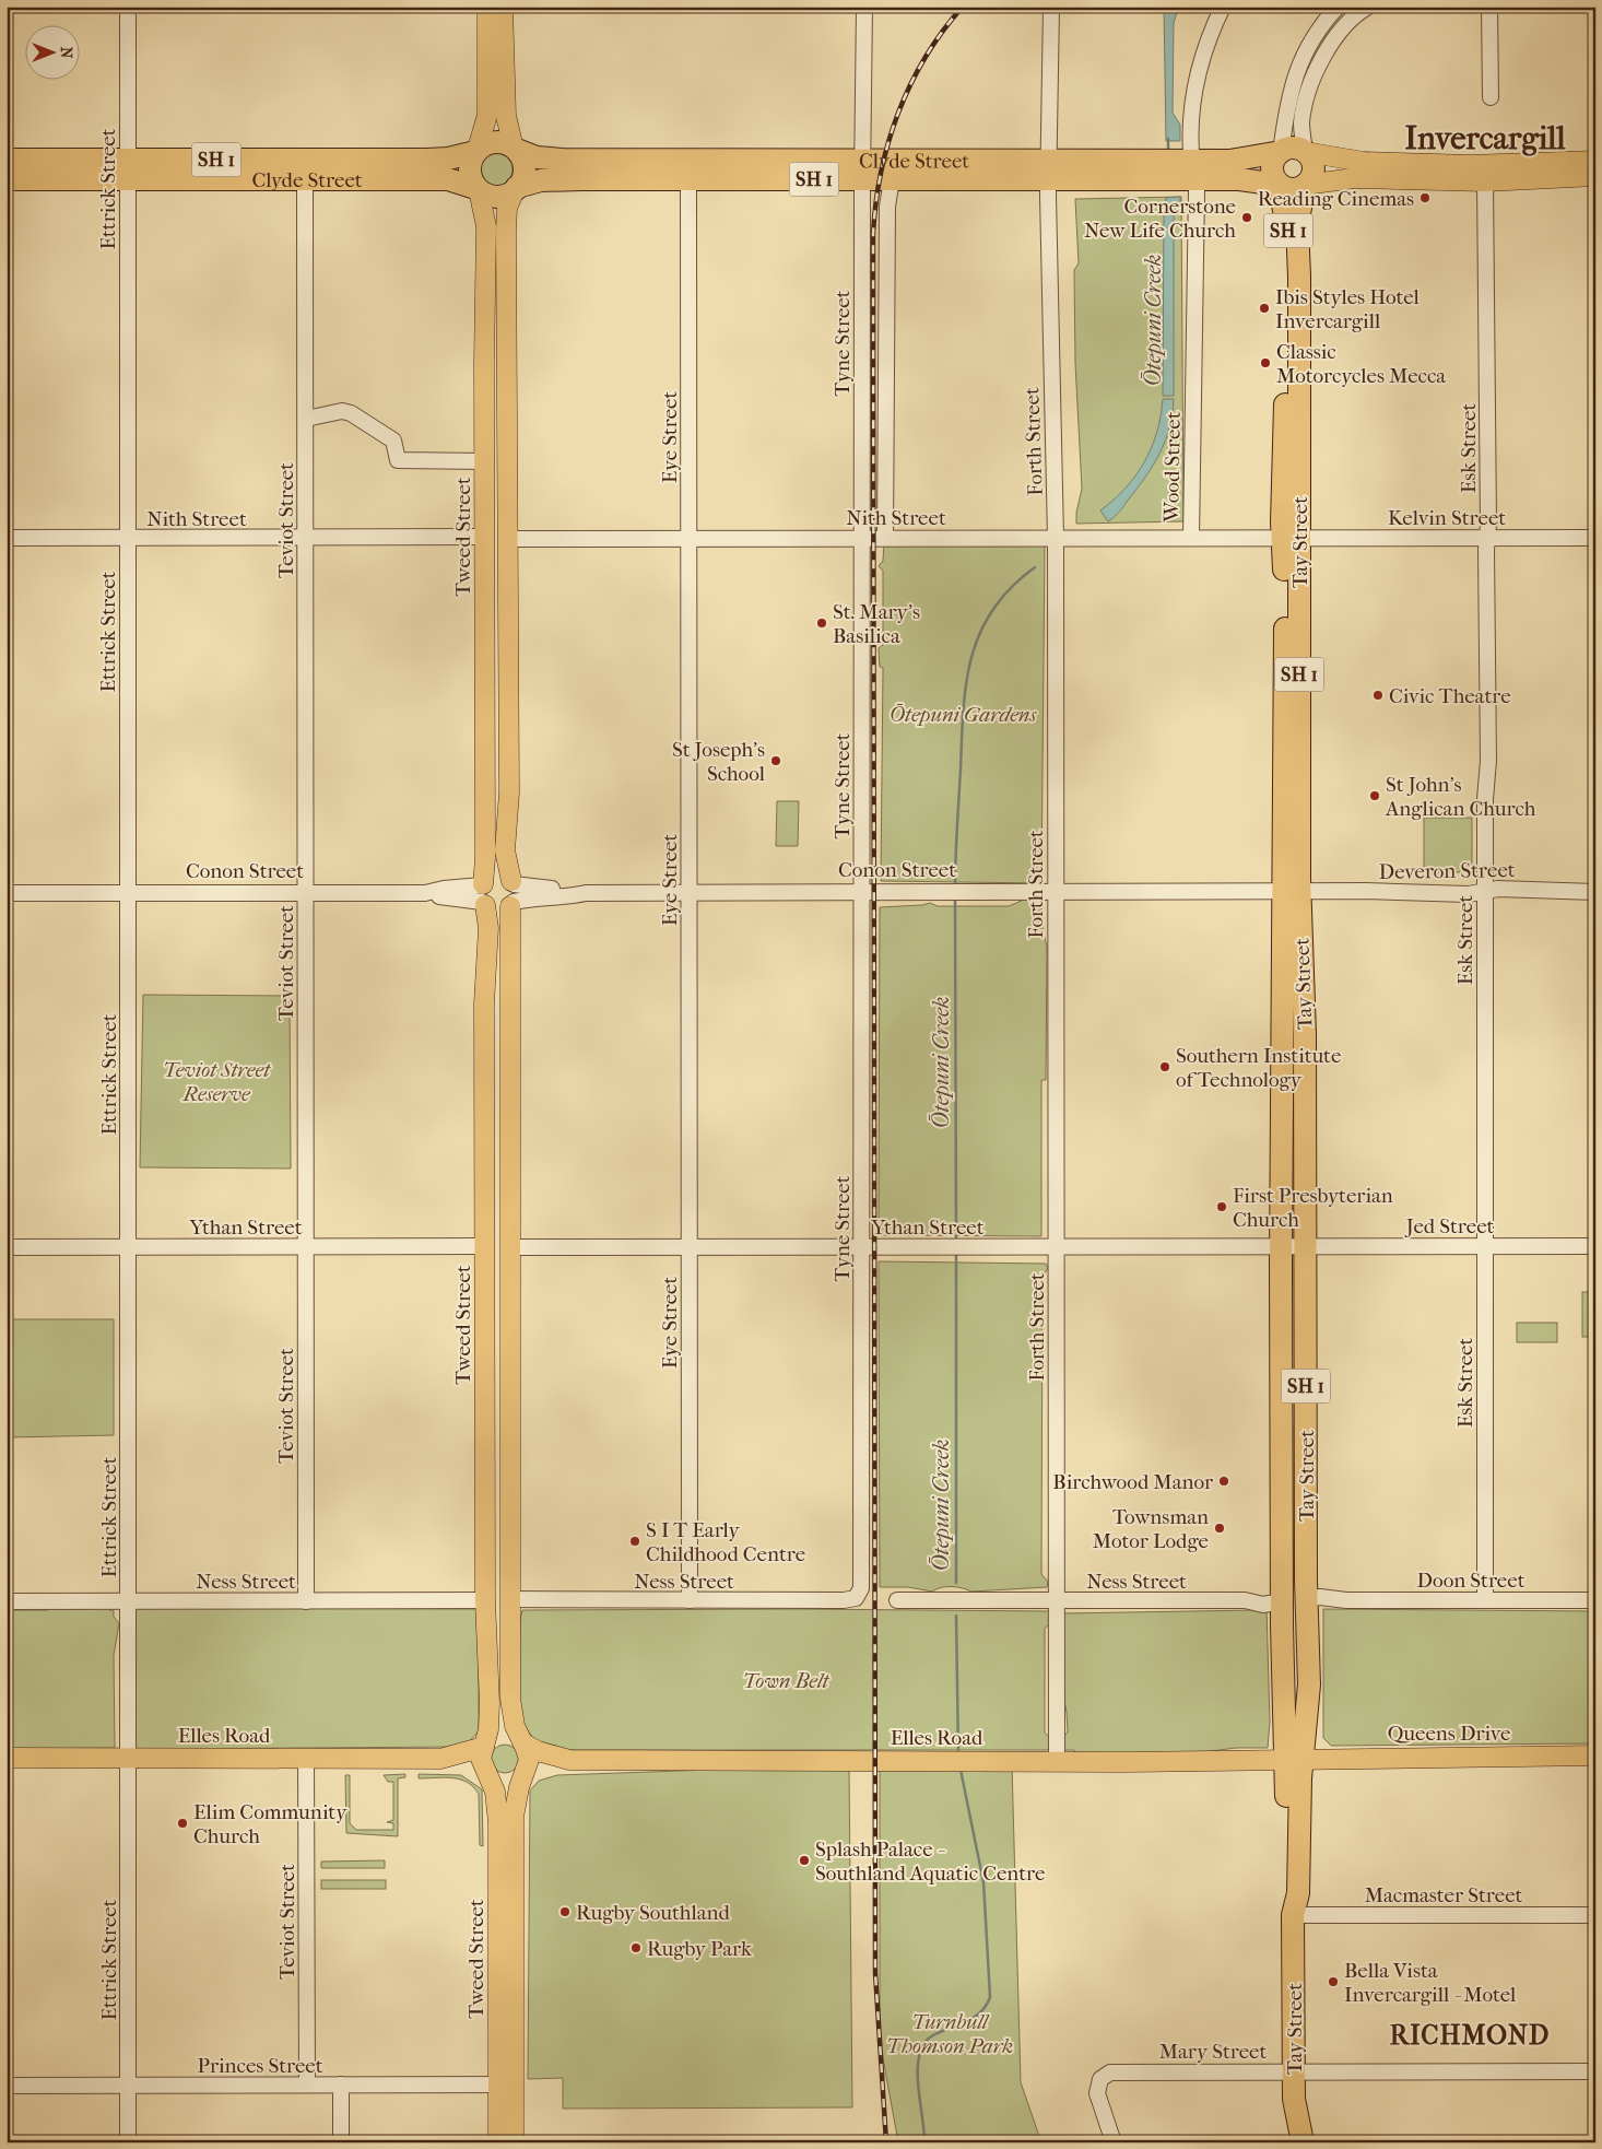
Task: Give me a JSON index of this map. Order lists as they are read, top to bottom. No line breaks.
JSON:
{"streets":{"highway":["Clyde Street","SH 1","Tay Street"],"main road":["Tweed Street","Conon Street","Queens Drive","Elles Road"],"street":["Ettrick Street","Tyne Street","Eye Street","Forth Street","Esk Street","Wood Street","Nith Street","Kelvin Street","Teviot Street","Deveron Street","Jed Street","Ythan Street","Doon Street","Ness Street","Macmaster Street","Mary Street","Princes Street"]},"crossings":[["Clyde Street","SH 1"],["Clyde Street","Ettrick Street"],["Clyde Street","Tyne Street"],["Clyde Street","Eye Street"],["Clyde Street","Forth Street"],["Clyde Street","Wood Street"],["Clyde Street","Teviot Street"],["Clyde Street","Tweed Street"],["Clyde Street","Tay Street"],["SH 1","Tay Street"],["Ettrick Street","Nith Street"],["Ettrick Street","Conon Street"],["Ettrick Street","Ythan Street"],["Ettrick Street","Ness Street"],["Ettrick Street","Elles Road"],["Ettrick Street","Princes Street"],["Tyne Street","Nith Street"],["Tyne Street","Conon Street"],["Tyne Street","Ythan Street"],["Tyne Street","Ness Street"],["Eye Street","Nith Street"],["Eye Street","Conon Street"],["Eye Street","Ythan Street"],["Eye Street","Ness Street"],["Forth Street","Nith Street"],["Forth Street","Conon Street"],["Forth Street","Ythan Street"],["Forth Street","Ness Street"],["Forth Street","Elles Road"],["Esk Street","Kelvin Street"],["Esk Street","Deveron Street"],["Esk Street","Jed Street"],["Esk Street","Doon Street"],["Wood Street","Nith Street"],["Nith Street","Kelvin Street"],["Nith Street","Teviot Street"],["Nith Street","Tweed Street"],["Nith Street","Tay Street"],["Kelvin Street","Tay Street"],["Teviot Street","Conon Street"],["Teviot Street","Ythan Street"],["Teviot Street","Ness Street"],["Teviot Street","Elles Road"],["Teviot Street","Princes Street"],["Tweed Street","Conon Street"],["Tweed Street","Ythan Street"],["Tweed Street","Ness Street"],["Tweed Street","Elles Road"],["Tweed Street","Princes Street"],["Tay Street","Conon Street"],["Tay Street","Deveron Street"],["Tay Street","Jed Street"],["Tay Street","Ythan Street"],["Tay Street","Doon Street"],["Tay Street","Ness Street"],["Tay Street","Queens Drive"],["Tay Street","Elles Road"],["Tay Street","Macmaster Street"],["Tay Street","Mary Street"],["Conon Street","Deveron Street"],["Jed Street","Ythan Street"],["Queens Drive","Elles Road"]],"districts":["Invercargill","RICHMOND"],"water":["Ōtepuni Creek"],"parks":["Ōtepuni Gardens","Teviot Street Reserve","Town Belt","Turnbull Thomson Park"],"places":["Reading Cinemas","Cornerstone New Life Church","Ibis Styles Hotel Invercargill","Classic Motorcycles Mecca","St. Mary's Basilica","Civic Theatre","St Joseph's School","St John's Anglican Church","Southern Institute of Technology","First Presbyterian Church","Birchwood Manor","Townsman Motor Lodge","S I T Early Childhood Centre","Elim Community Church","Splash Palace - Southland Aquatic Centre","Rugby Southland","Rugby Park","Bella Vista Invercargill - Motel"],"north":"right"}
